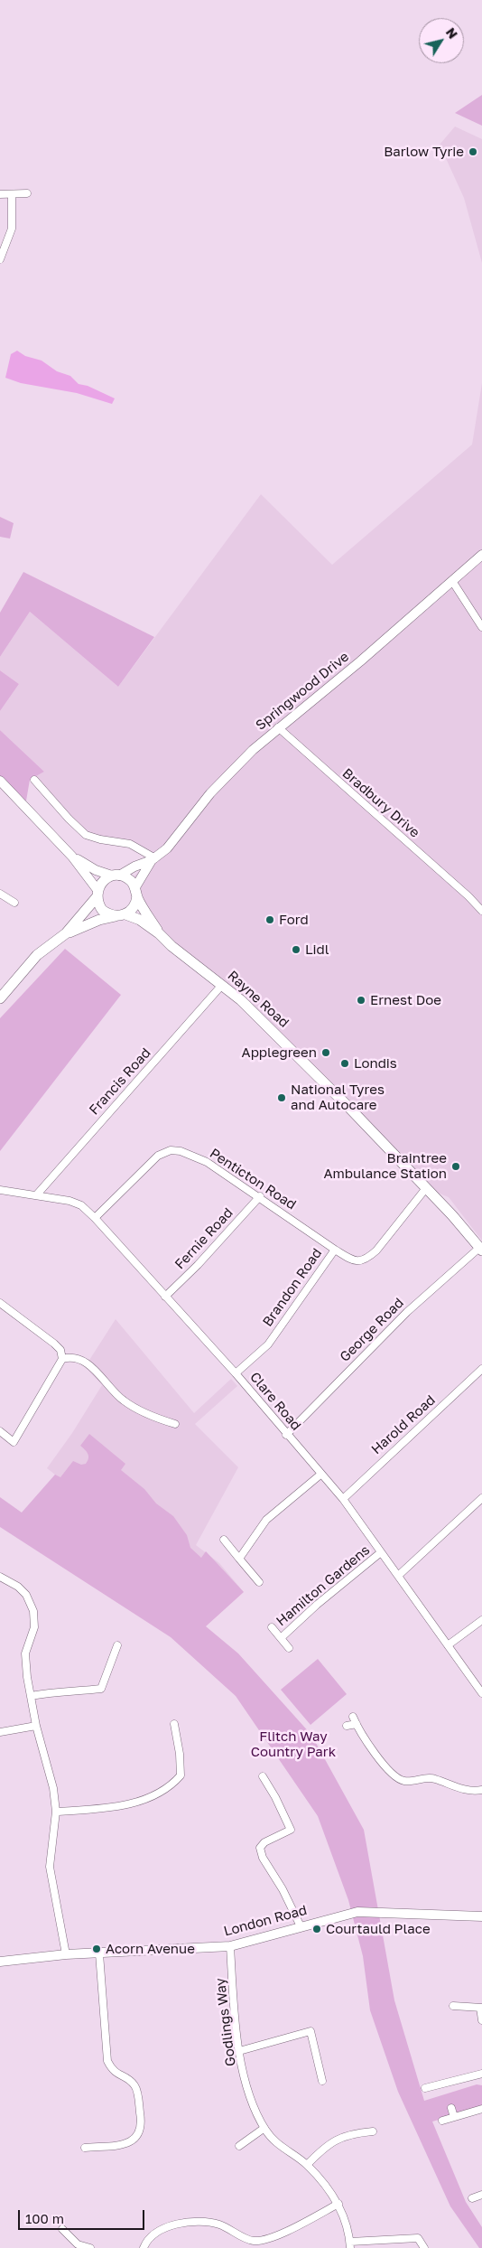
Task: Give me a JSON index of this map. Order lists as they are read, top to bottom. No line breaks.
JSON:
{"streets":{"main road":["Rayne Road"],"street":["Springwood Drive","Bradbury Drive","Francis Road","Penticton Road","Fernie Road","Brandon Road","George Road","Clare Road","Harold Road","Hamilton Gardens","London Road","Godlings Way"]},"crossings":[["Springwood Drive","Bradbury Drive"],["Springwood Drive","Rayne Road"],["Rayne Road","Francis Road"],["Rayne Road","Brandon Road"],["Rayne Road","George Road"],["Francis Road","Clare Road"],["Penticton Road","Fernie Road"],["Penticton Road","Brandon Road"],["Penticton Road","Clare Road"],["Fernie Road","Clare Road"],["Brandon Road","Clare Road"],["George Road","Clare Road"],["Clare Road","Harold Road"],["Clare Road","Hamilton Gardens"],["London Road","Godlings Way"]],"parks":["Flitch Way Country Park"],"places":["Barlow Tyrie","Ford","Lidl","Ernest Doe","Applegreen","Londis","National Tyres and Autocare","Braintree Ambulance Station","Courtauld Place","Acorn Avenue"],"scale_bar":"100 m","north":"top right"}
